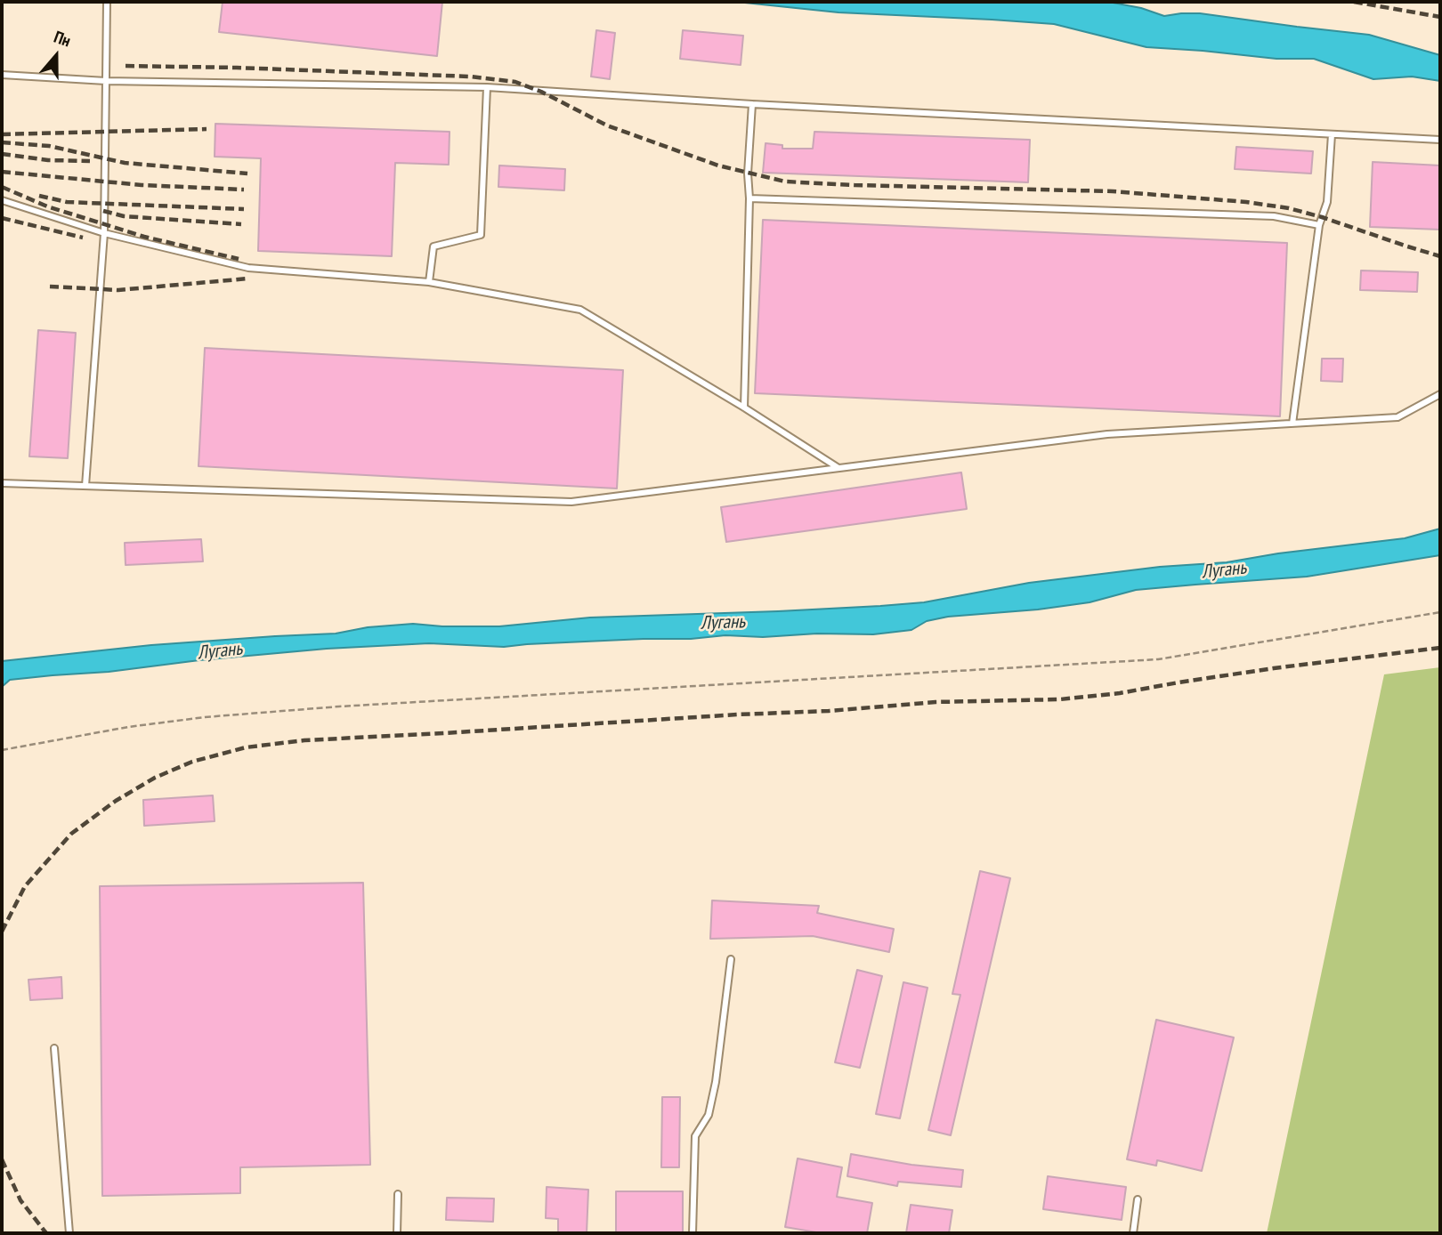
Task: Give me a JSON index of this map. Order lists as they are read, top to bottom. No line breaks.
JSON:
{"water":["Лугань"],"north":"top"}
